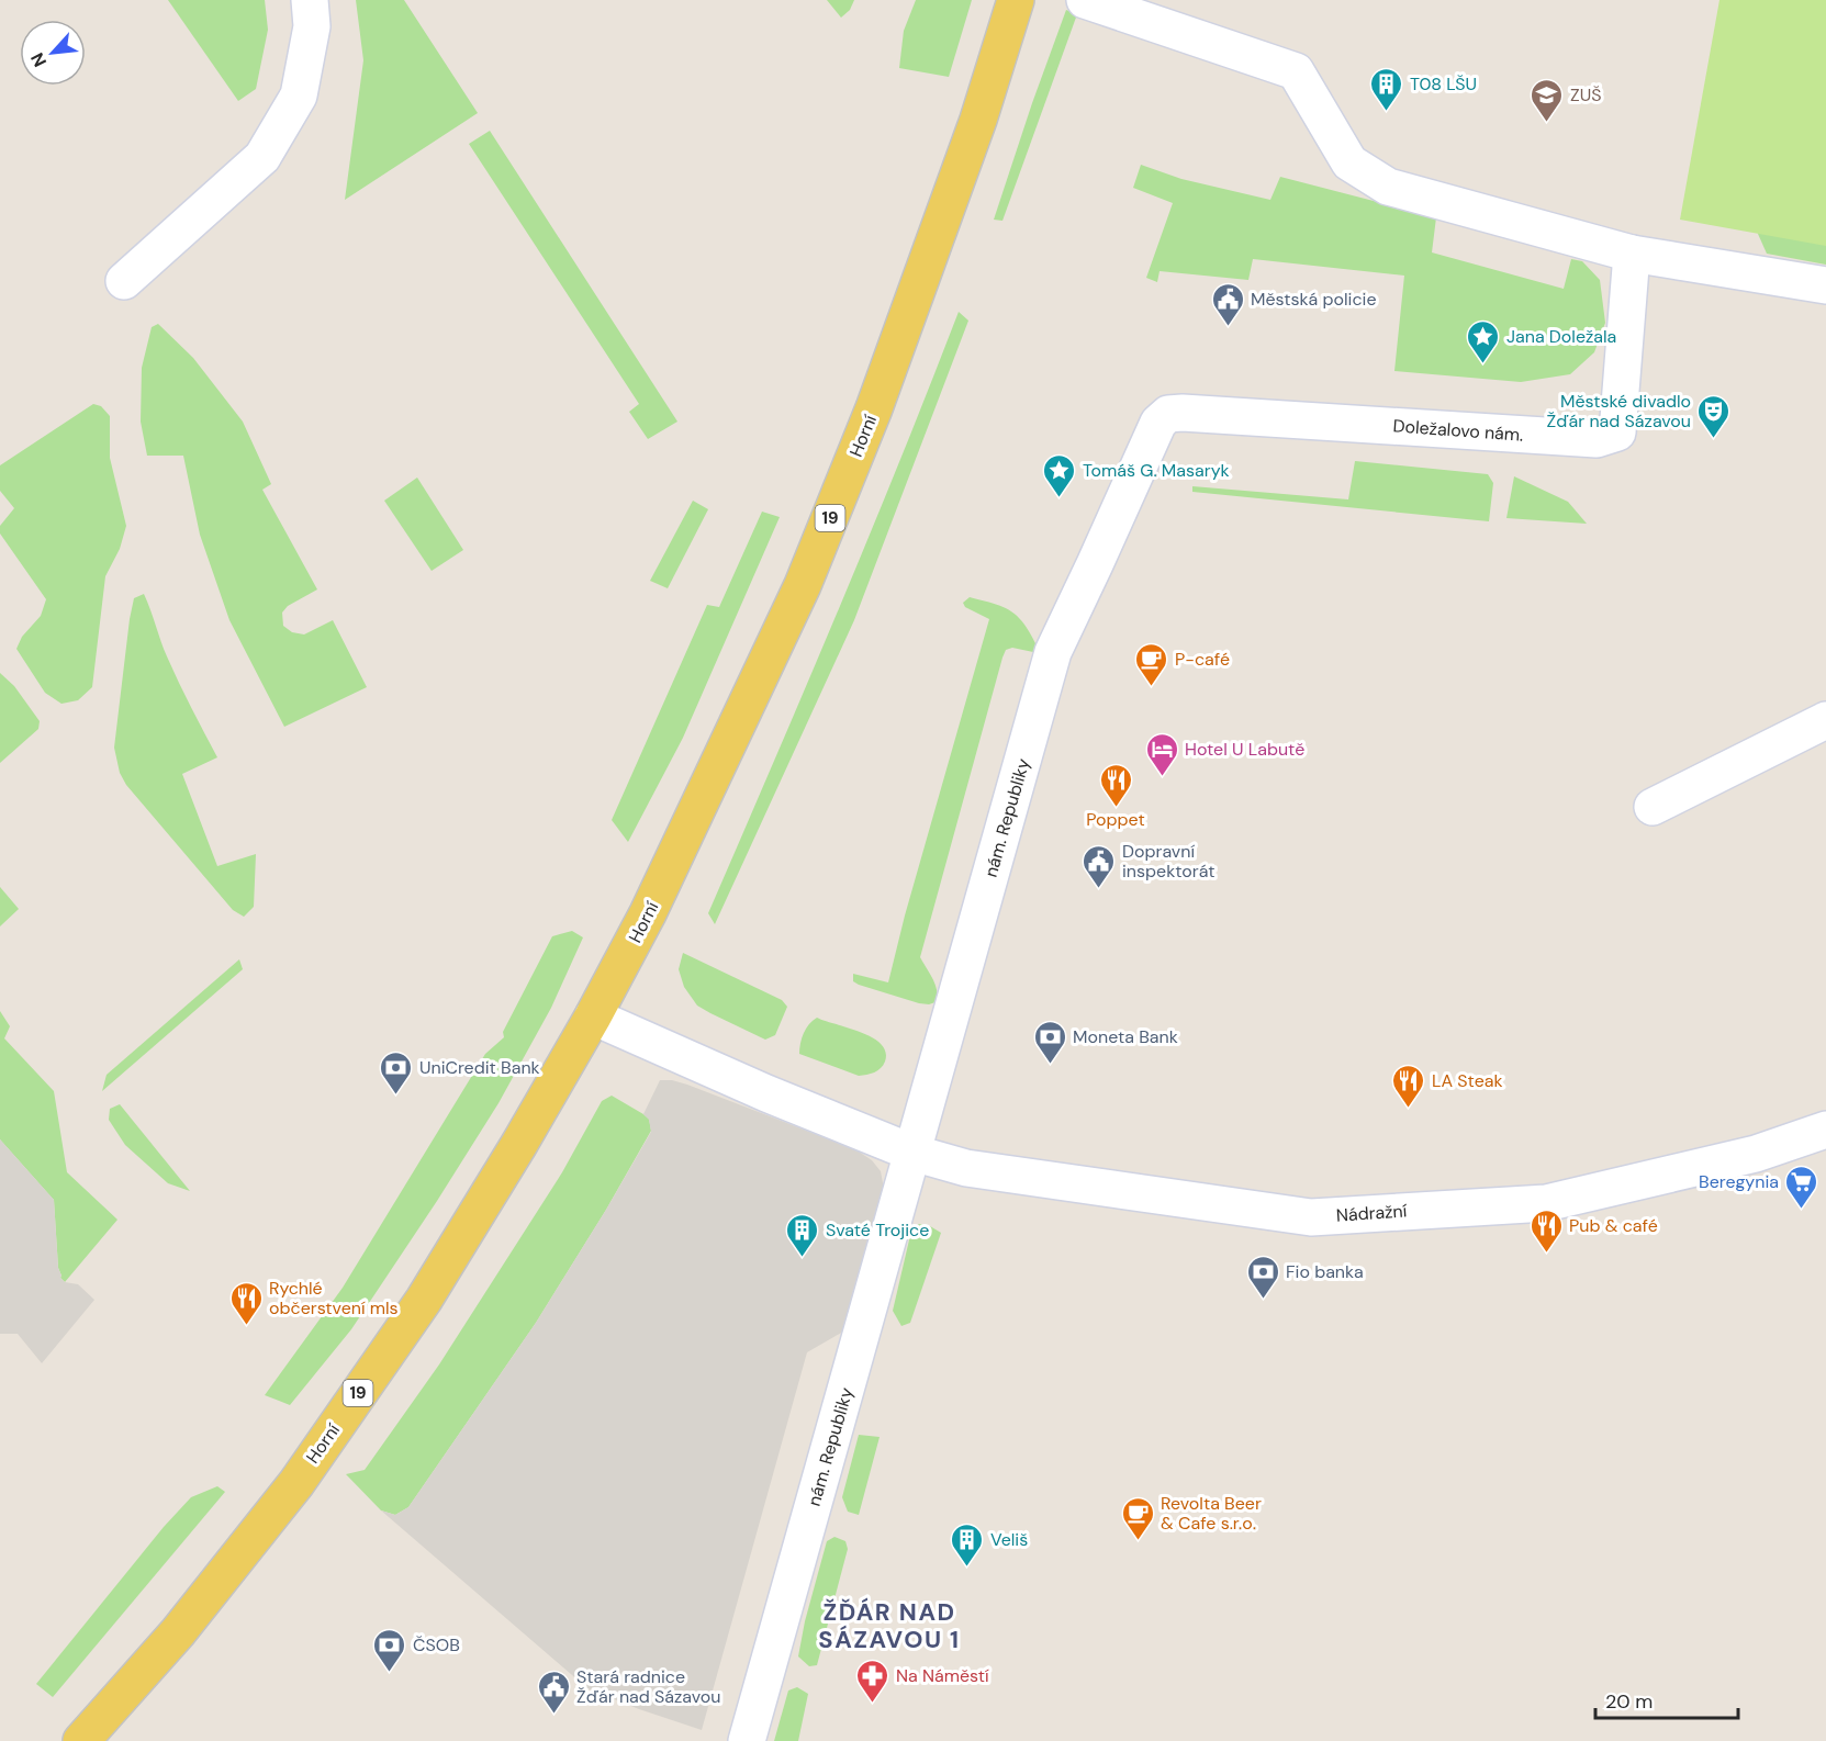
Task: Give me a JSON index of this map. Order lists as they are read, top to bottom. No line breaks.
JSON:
{"streets":{"main road":["Horní","19"],"street":["Doležalovo nám.","nám. Republiky","Nádražní"]},"crossings":[["Doležalovo nám.","nám. Republiky"],["nám. Republiky","Nádražní"]],"districts":["ŽĎÁR NAD SÁZAVOU 1"],"places":{"building":["T08 LŠU","Svaté Trojice","Veliš"],"school or university":["ZUŠ"],"public building":["Městská policie","Dopravní inspektorát","Stará radnice Žďár nad Sázavou"],"place":["Jana Doležala","Tomáš G. Masaryk"],"theatre":["Městské divadlo Žďár nad Sázavou"],"cafe":["P-café","Revolta Beer & Cafe s.r.o."],"hotel":["Hotel U Labutě"],"restaurant":["Poppet","LA Steak","Pub & café","Rychlé občerstvení mls"],"bank":["Moneta Bank","UniCredit Bank","Fio banka","ČSOB"],"supermarket":["Beregynia"],"pharmacy":["Na Náměstí"]},"scale_bar":"20 m","north":"bottom left"}
